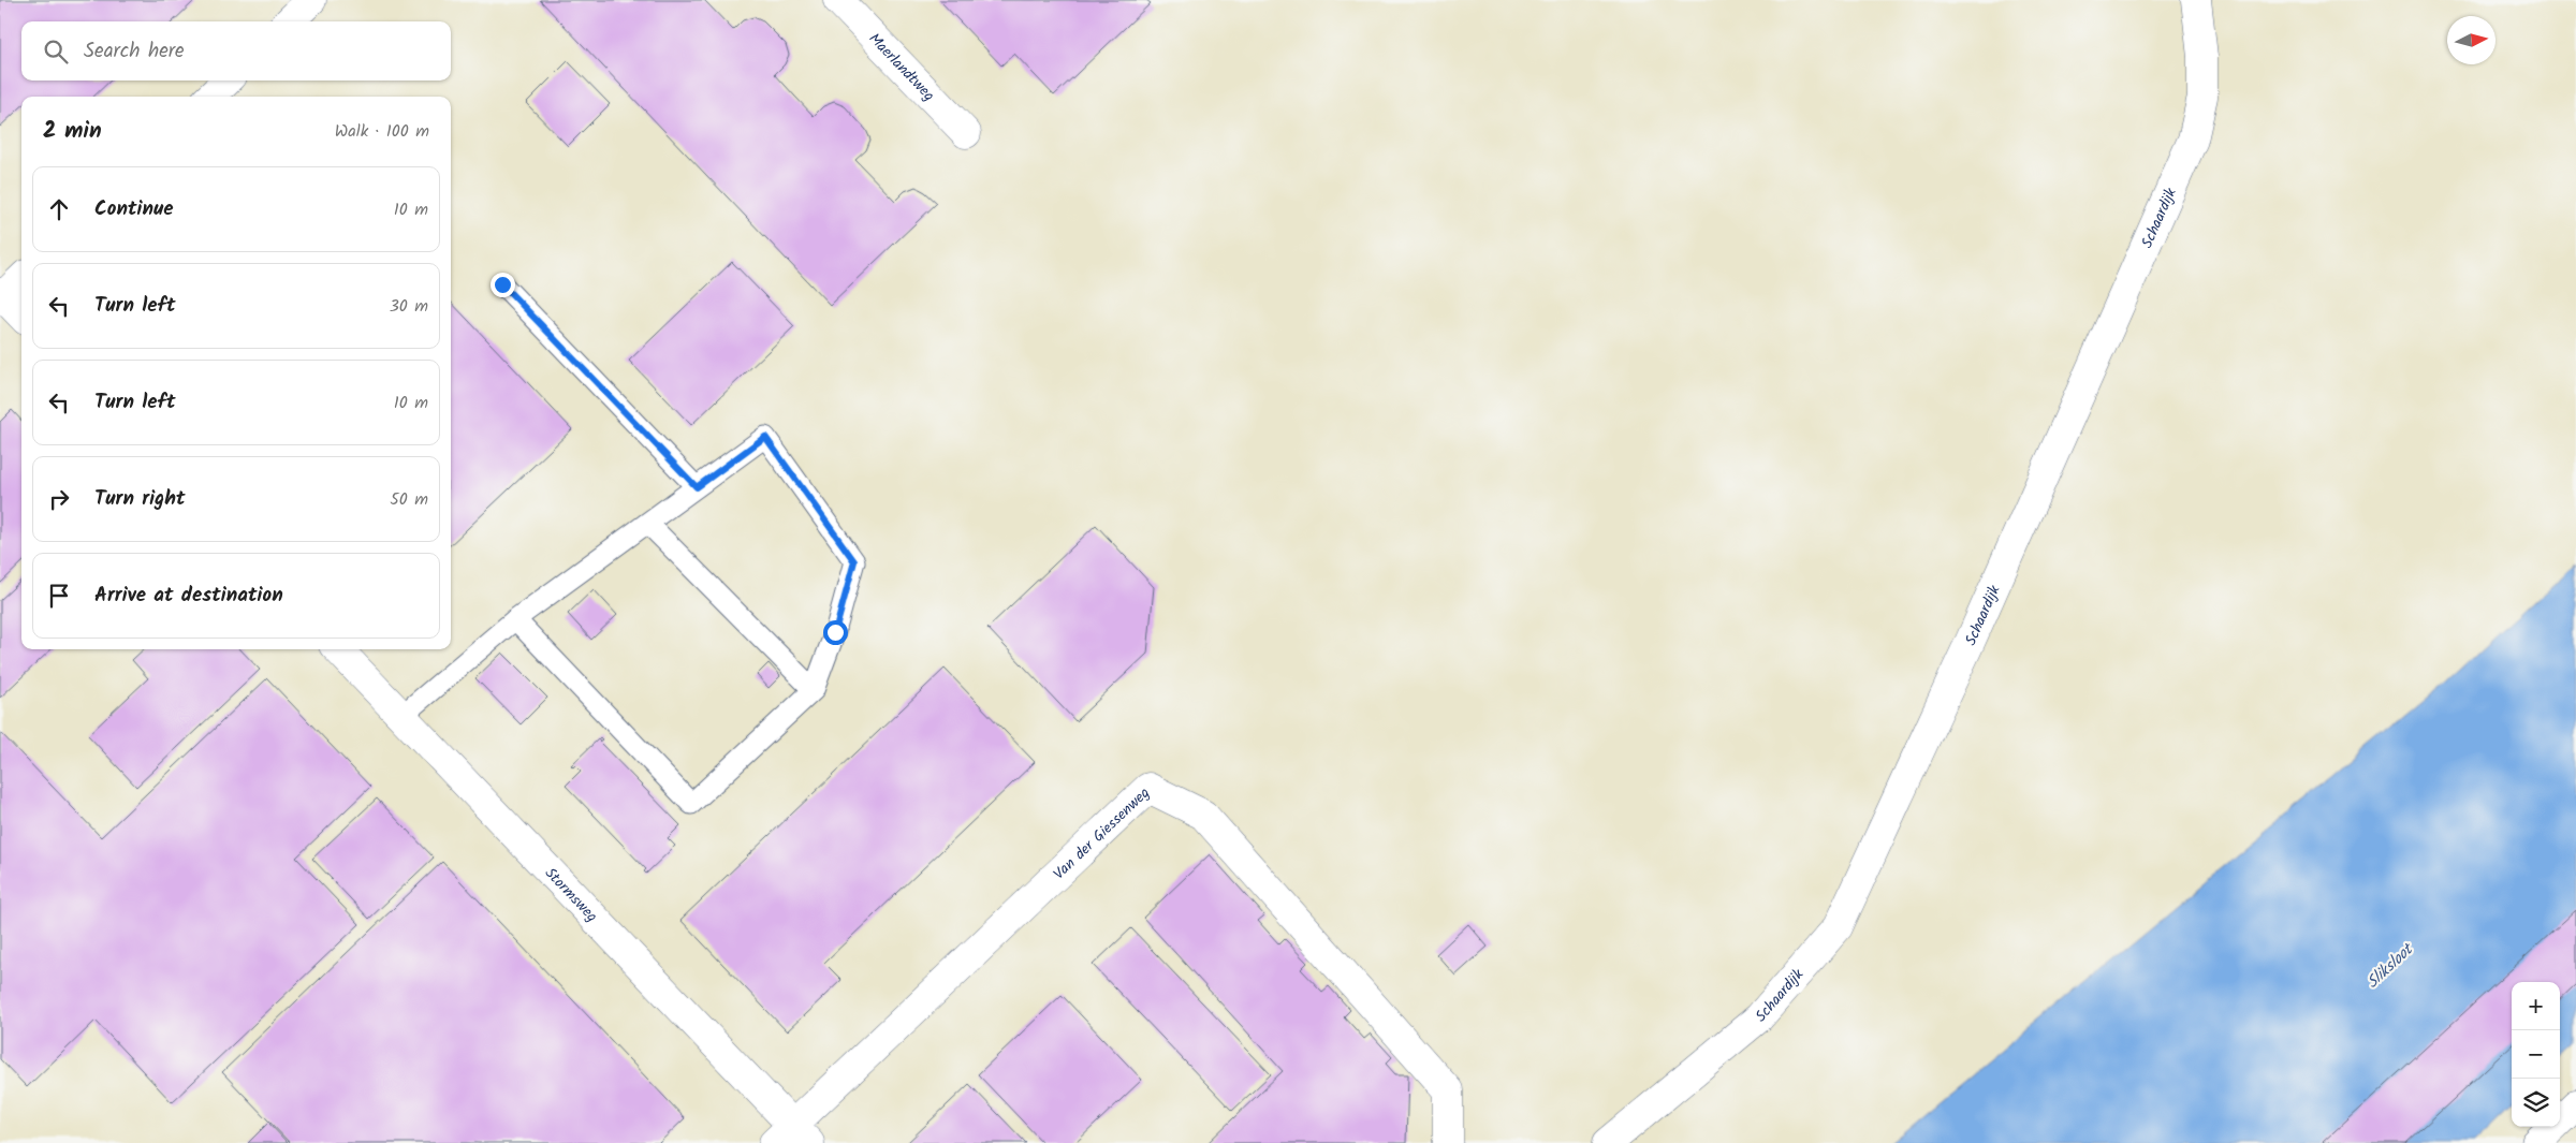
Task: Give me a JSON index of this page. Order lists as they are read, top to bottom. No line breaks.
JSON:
{"streets":{"street":["Maerlandtweg","Schaardijk","Van der Giessenweg","Stormsweg"]},"crossings":[["Van der Giessenweg","Stormsweg"]],"water":["Sliksloot"],"north":"right","page":{"search":"Search here","heading":["2 min","Walk · 100 m"],"list":[["Continue","10 m"],["Turn left","30 m"],["Turn left","10 m"],["Turn right","50 m"],"Arrive at destination"],"map_buttons":["+","−"]}}
